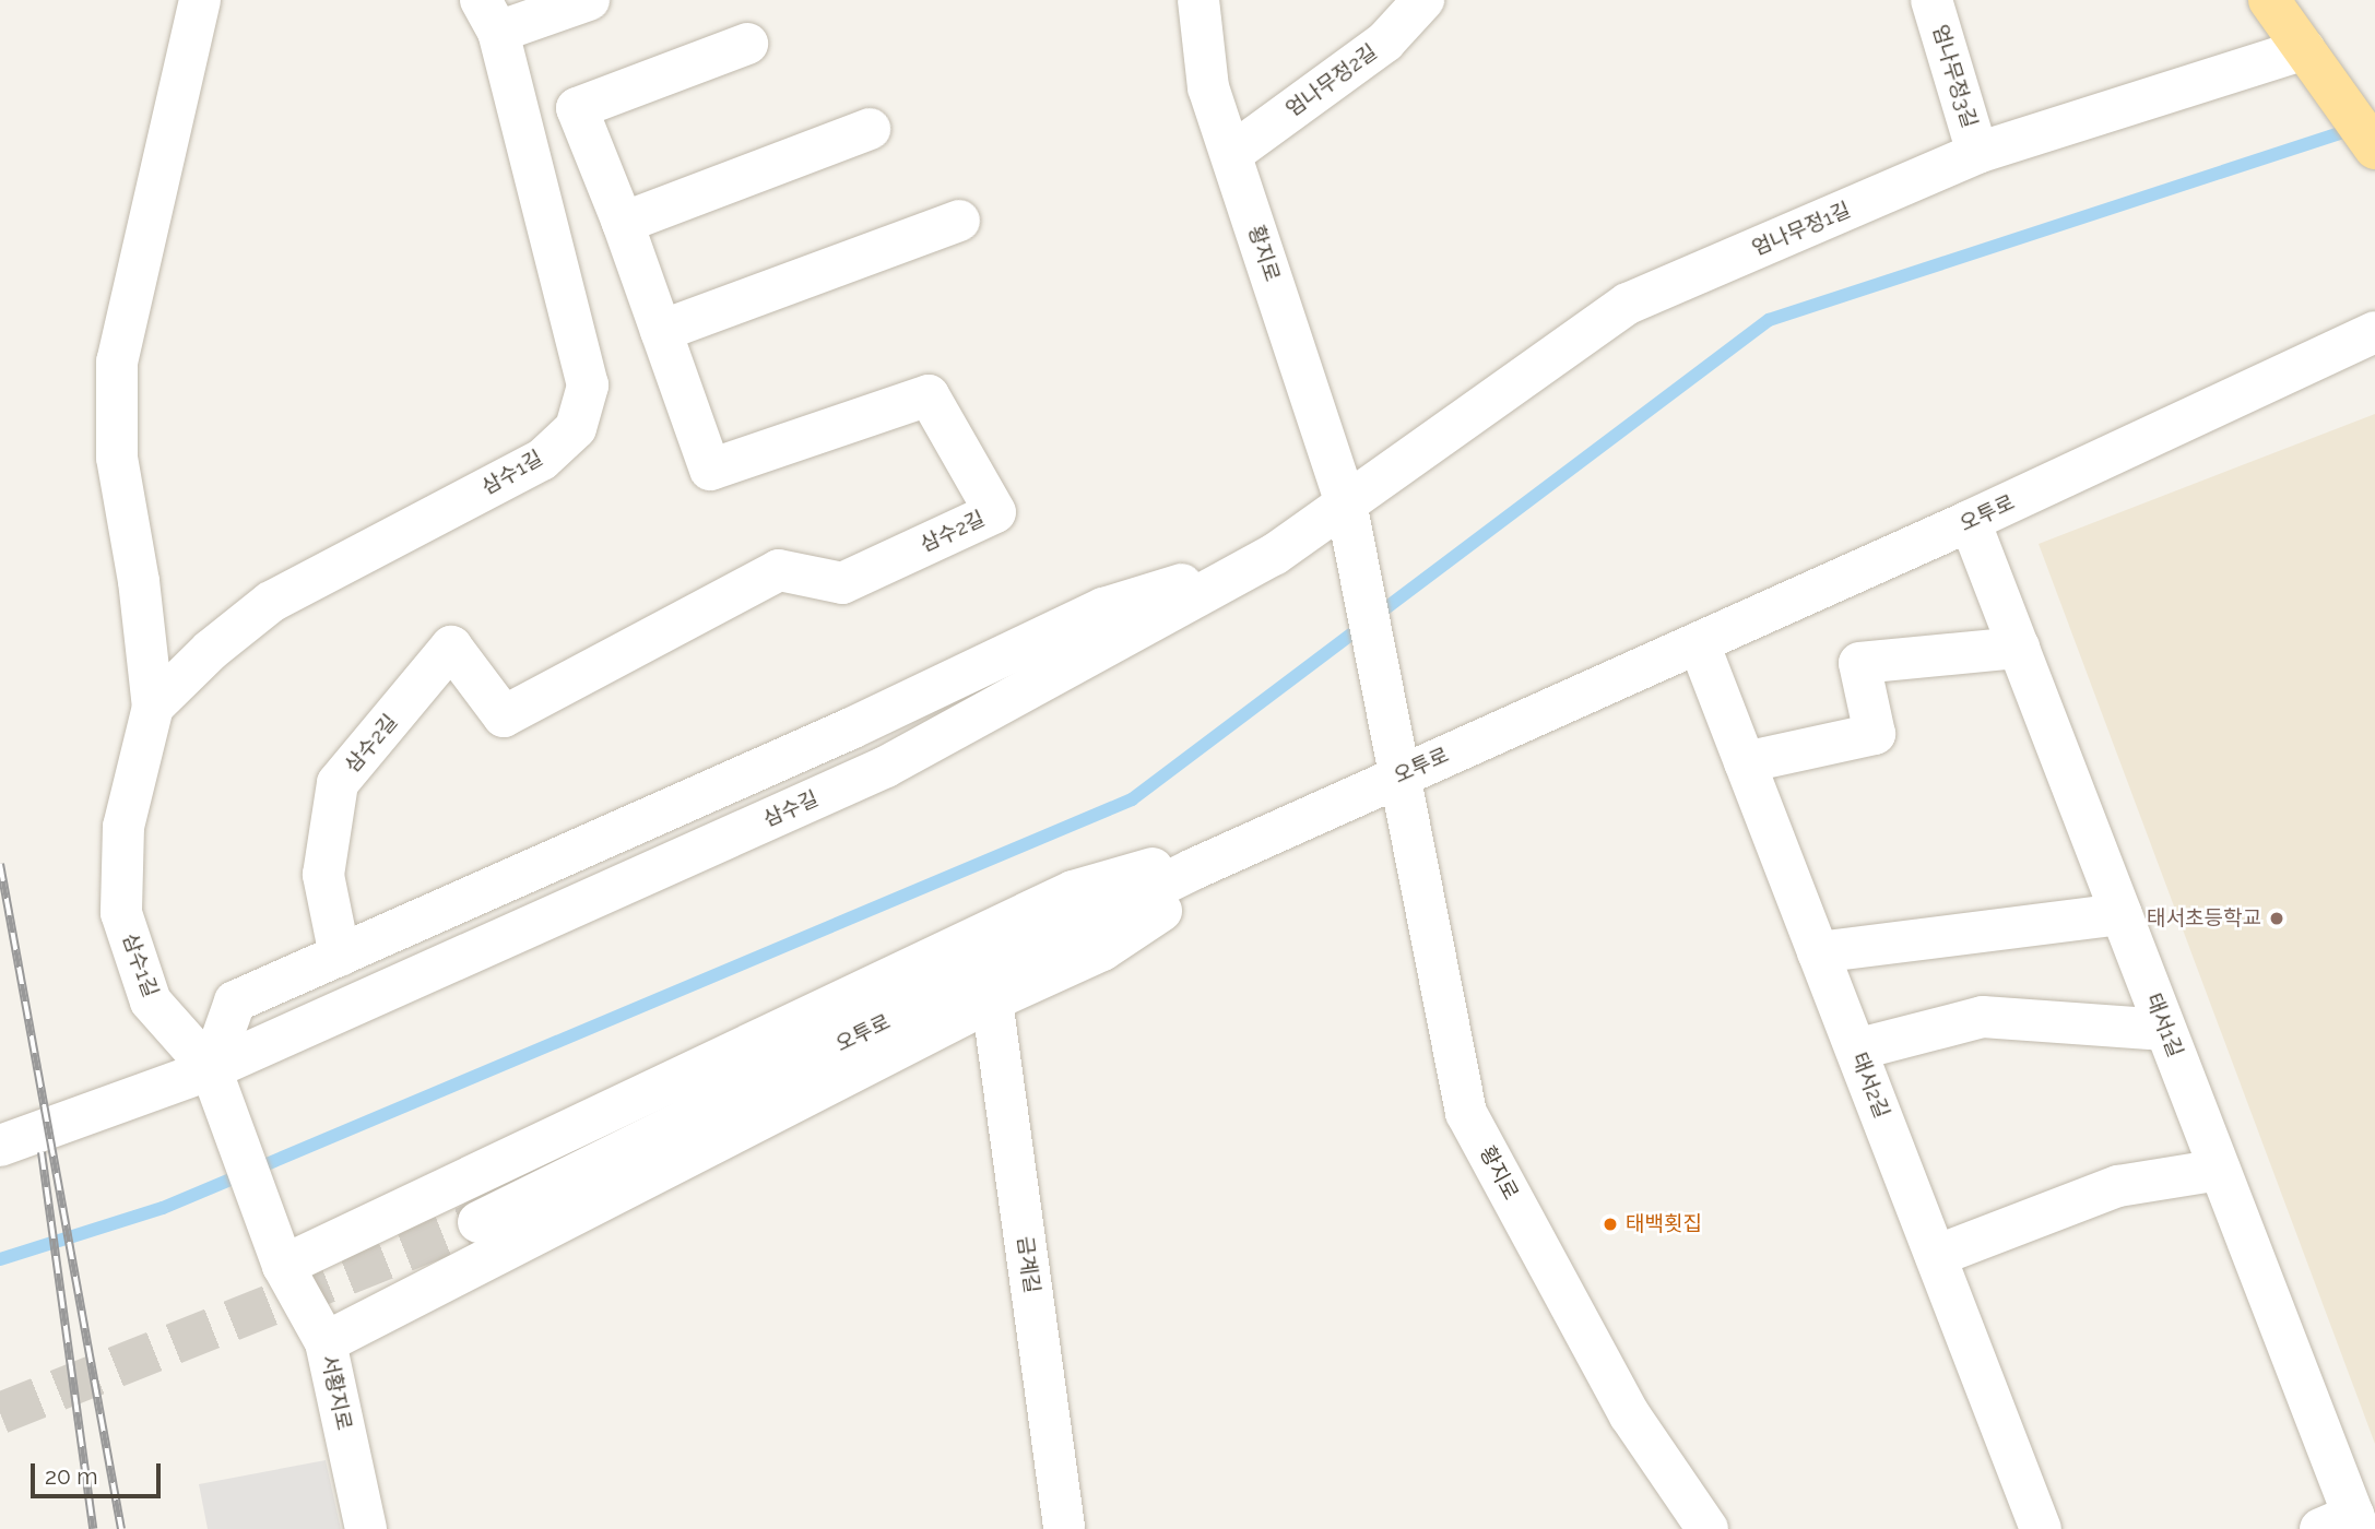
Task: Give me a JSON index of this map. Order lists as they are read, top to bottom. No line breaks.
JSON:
{"streets":{"street":["엄나무정3길","엄나무정2길","엄나무정1길","황지로","삼수1길","오투로","삼수2길","삼수길","태서1길","태서2길","금계길","서황지로"]},"crossings":[["엄나무정3길","엄나무정1길"],["엄나무정2길","황지로"],["엄나무정1길","황지로"],["엄나무정1길","삼수길"],["황지로","오투로"],["황지로","삼수길"],["삼수1길","삼수길"],["삼수1길","서황지로"],["오투로","태서1길"],["오투로","태서2길"],["삼수길","서황지로"]],"places":["태서초등학교","태백횟집"],"scale_bar":"20 m"}
